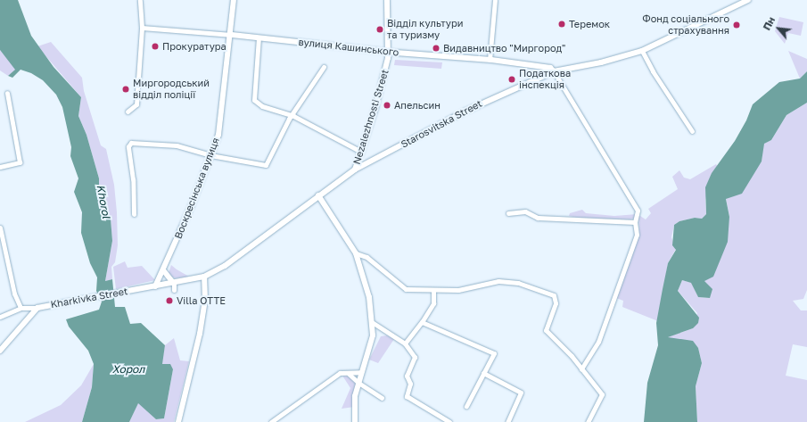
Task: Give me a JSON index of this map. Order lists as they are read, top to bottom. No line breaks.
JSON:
{"streets":{"street":["вулиця Кашинського","Nezalezhnosti Street","Starosvitska Street","Воскресінська вулиця","Kharkivka Street"]},"crossings":[["вулиця Кашинського","Nezalezhnosti Street"],["вулиця Кашинського","Starosvitska Street"],["вулиця Кашинського","Воскресінська вулиця"],["Nezalezhnosti Street","Starosvitska Street"],["Starosvitska Street","Воскресінська вулиця"],["Starosvitska Street","Kharkivka Street"],["Воскресінська вулиця","Kharkivka Street"]],"water":["Khorol","Хорол"],"places":["Теремок","Фонд соціального страхування","Відділ культури та туризму","Прокуратура","Видавництво \"Миргород\"","Податкова інспекція","Миргородський відділ поліції","Апельсин","Villa OTTE"],"north":"top left"}
